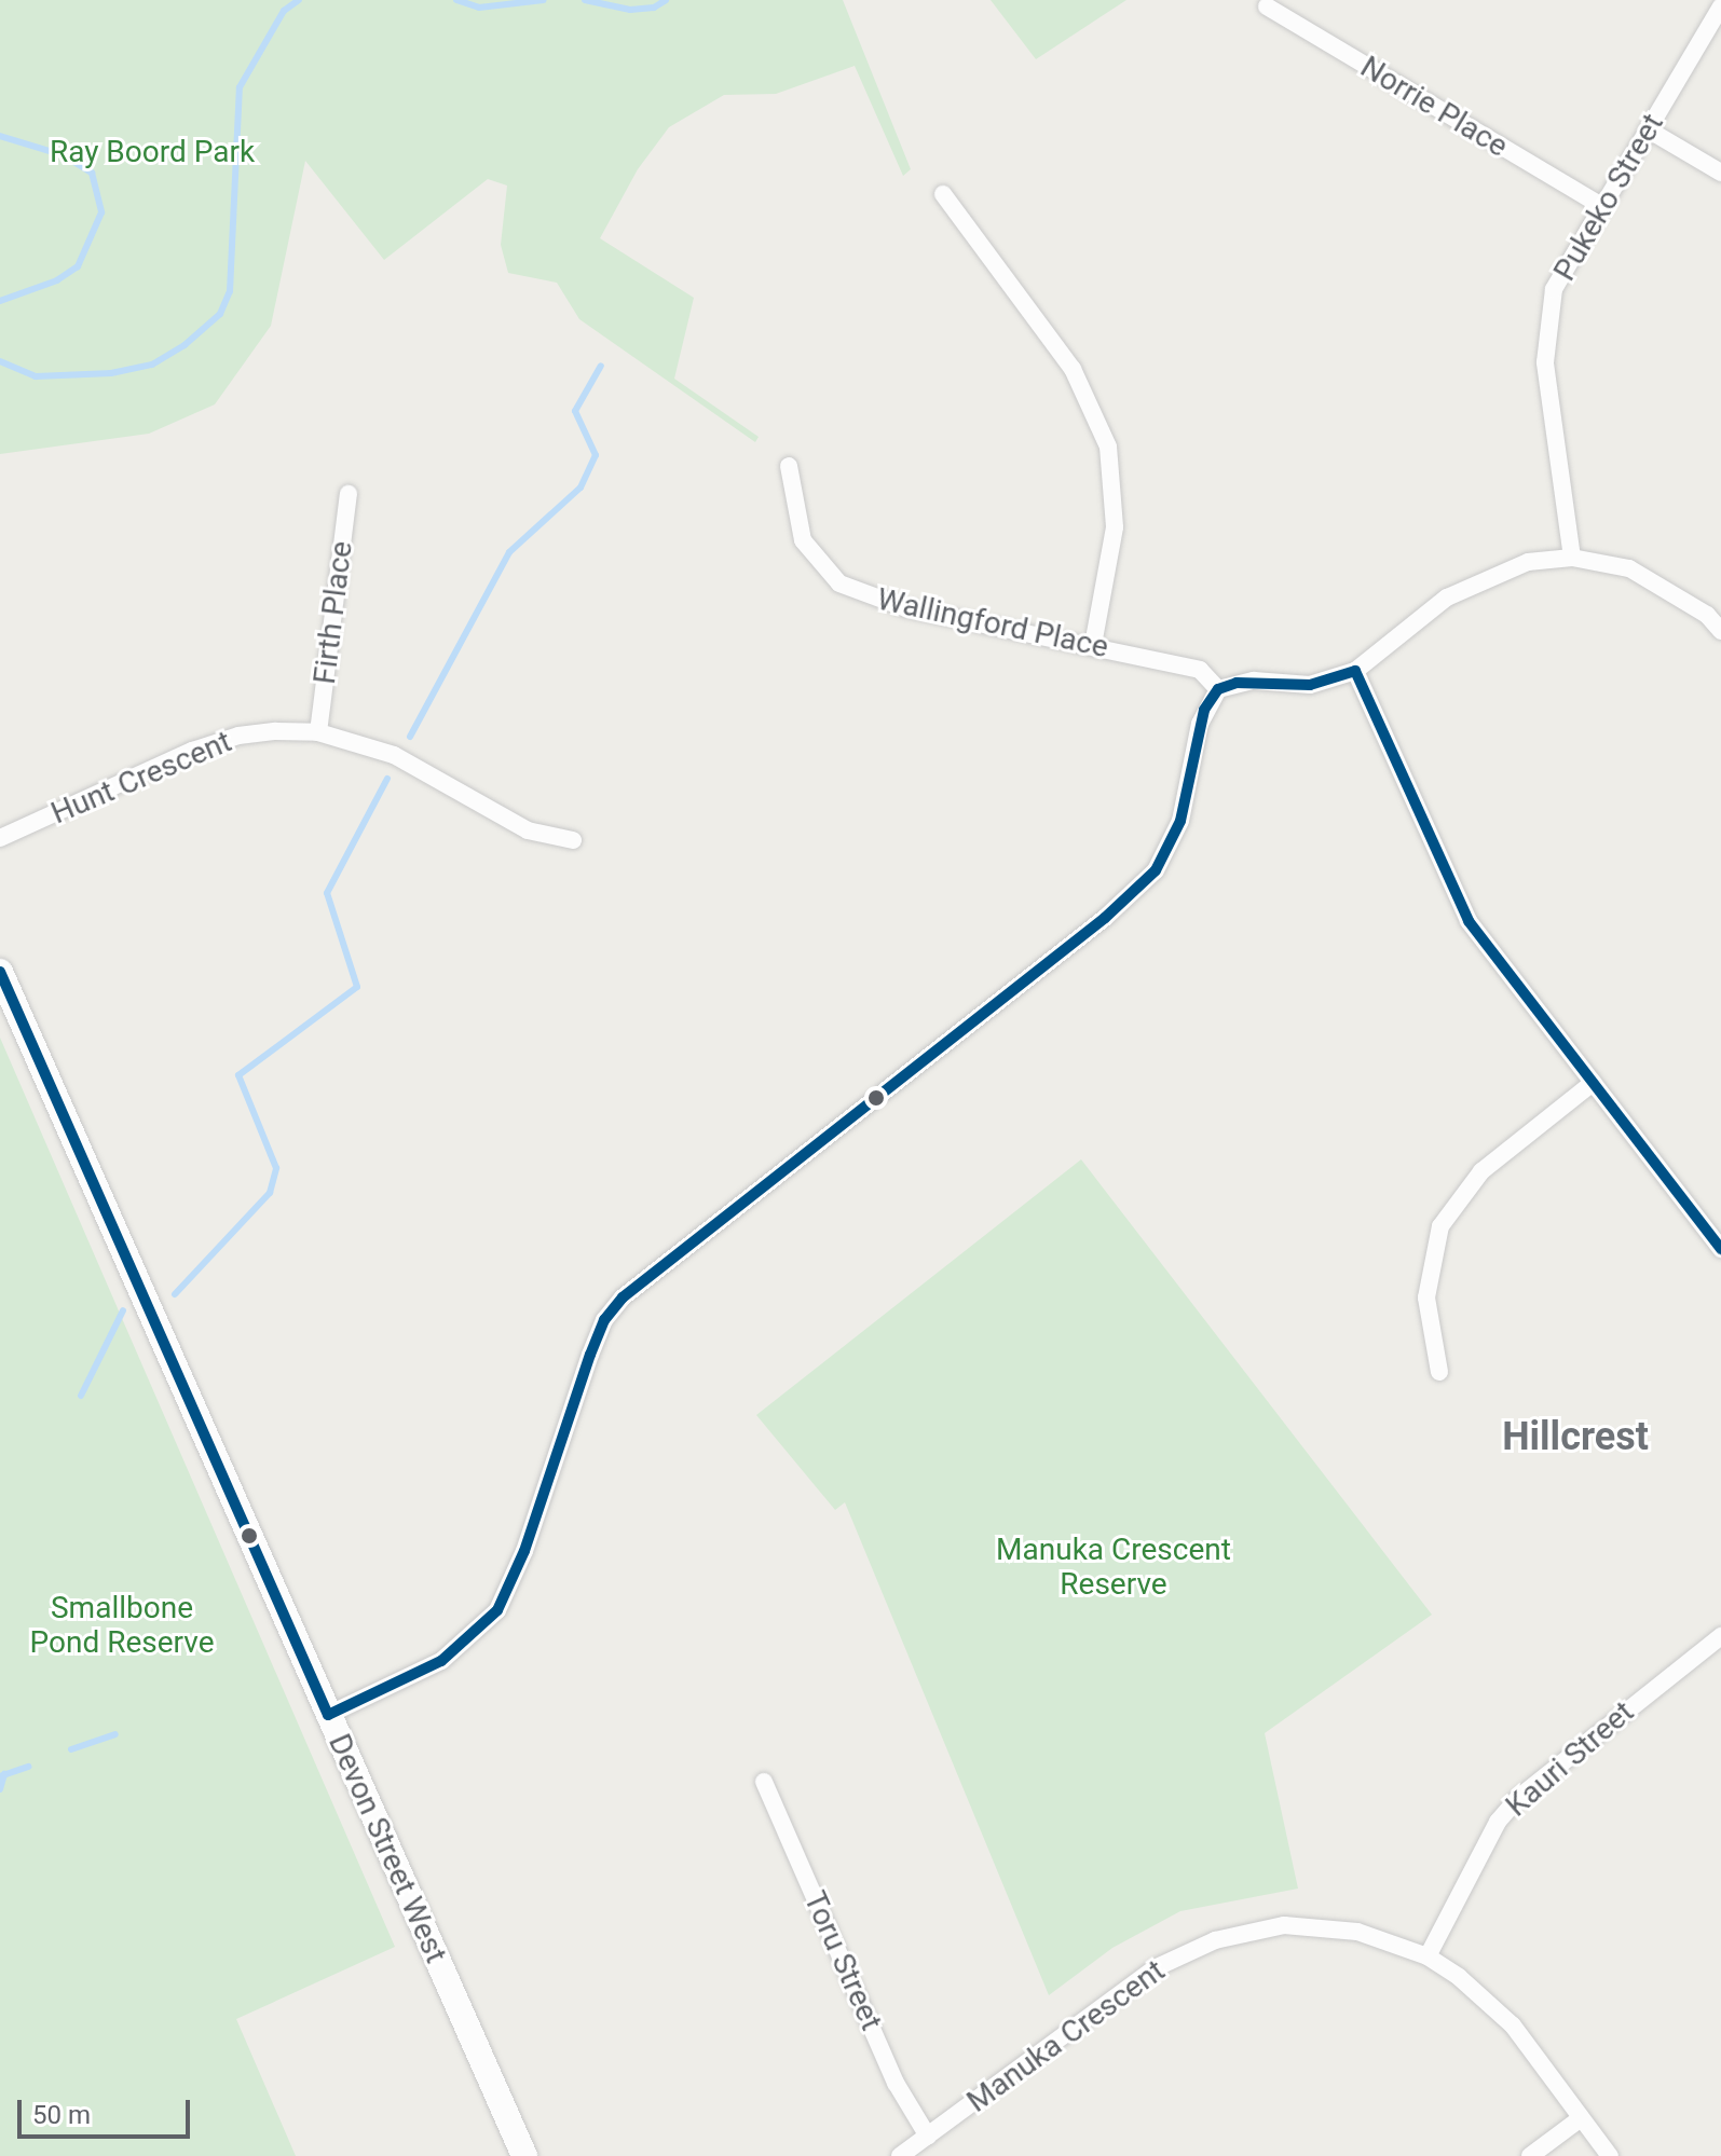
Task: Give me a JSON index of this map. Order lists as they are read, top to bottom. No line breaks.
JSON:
{"streets":{"main road":["Devon Street West"],"street":["Norrie Place","Pukeko Street","Firth Place","Wallingford Place","Hunt Crescent","Kauri Street","Toru Street","Manuka Crescent"]},"crossings":[["Norrie Place","Pukeko Street"],["Firth Place","Hunt Crescent"],["Kauri Street","Manuka Crescent"],["Toru Street","Manuka Crescent"]],"districts":["Hillcrest"],"parks":["Ray Boord Park","Manuka Crescent Reserve","Smallbone Pond Reserve"],"scale_bar":"50 m"}
